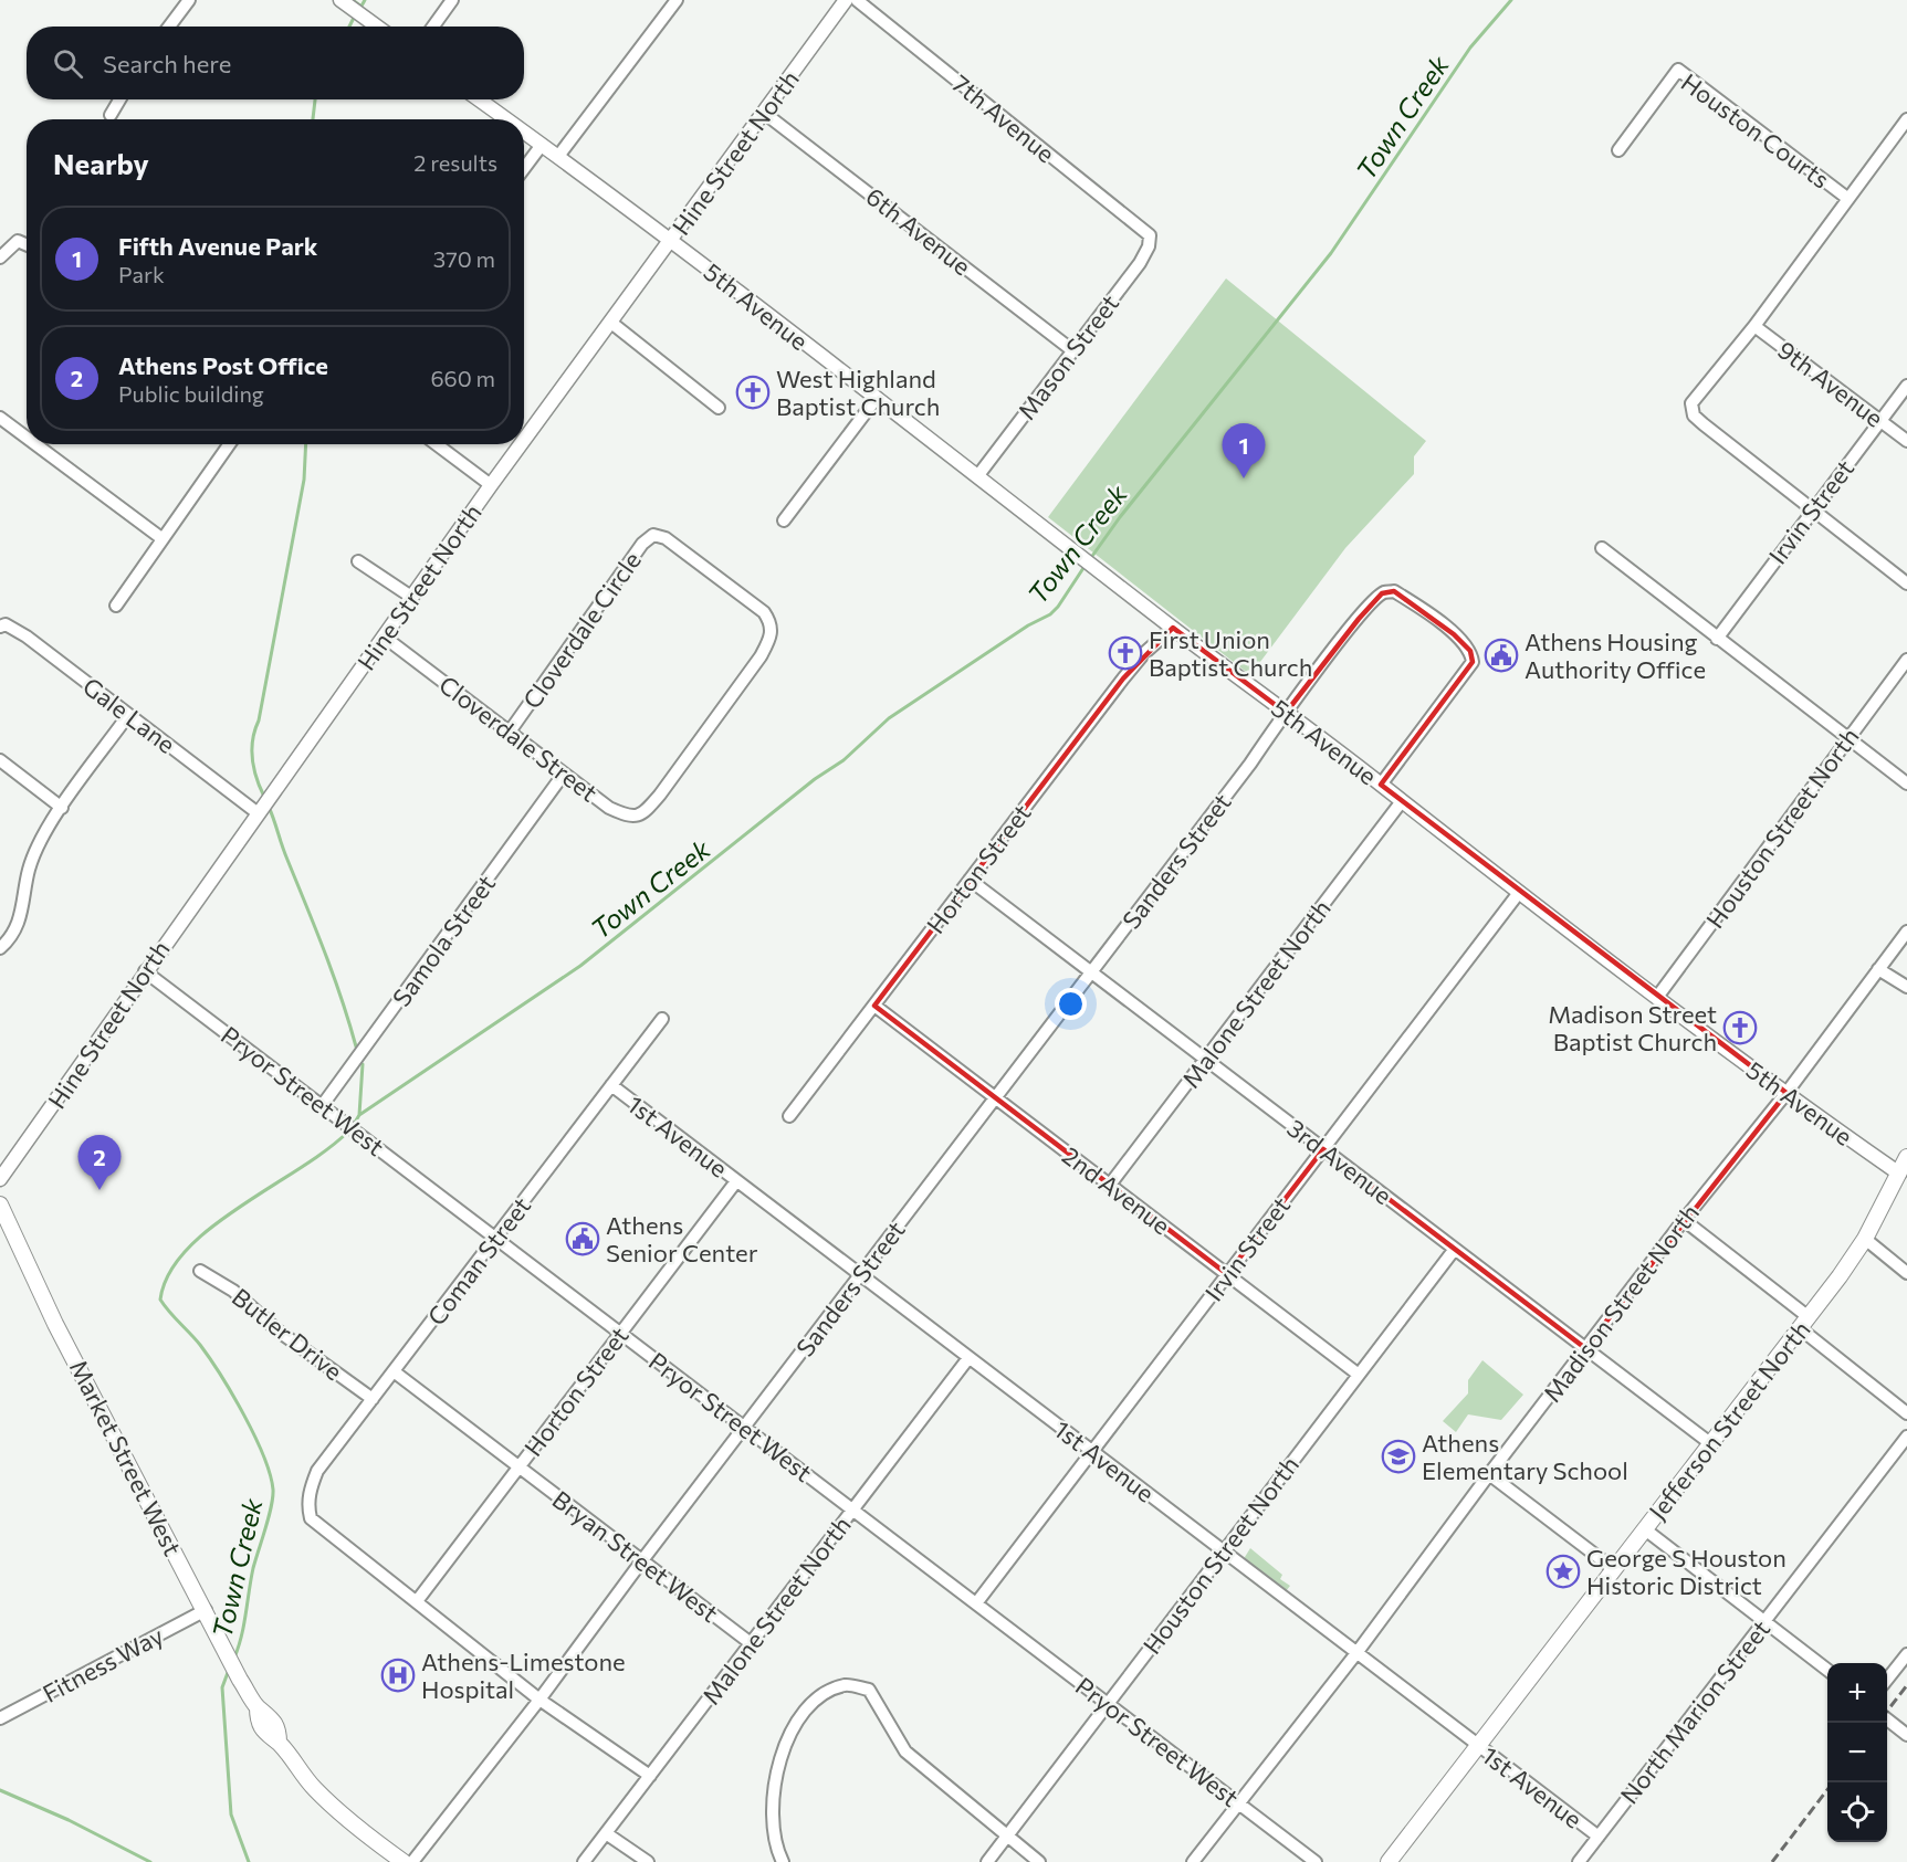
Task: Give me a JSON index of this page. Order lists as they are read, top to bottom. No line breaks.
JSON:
{"streets":{"main road":["Jefferson Street North","Market Street West"],"street":["7th Avenue","Houston Courts","Hine Street North","6th Avenue","5th Avenue","Mason Street","9th Avenue","Irvin Street","Cloverdale Circle","Gale Lane","Cloverdale Street","Houston Street North","Sanders Street","Horton Street","Samola Street","Malone Street North","Pryor Street West","1st Avenue","3rd Avenue","2nd Avenue","Coman Street","Madison Street North","Butler Drive","Bryan Street West","Fitness Way","North Marion Street"]},"crossings":[["7th Avenue","Mason Street"],["Hine Street North","6th Avenue"],["Hine Street North","5th Avenue"],["Hine Street North","Gale Lane"],["Hine Street North","Cloverdale Street"],["Hine Street North","Pryor Street West"],["6th Avenue","Mason Street"],["5th Avenue","Mason Street"],["5th Avenue","Irvin Street"],["5th Avenue","Houston Street North"],["5th Avenue","Sanders Street"],["5th Avenue","Horton Street"],["5th Avenue","Malone Street North"],["5th Avenue","Madison Street North"],["5th Avenue","Jefferson Street North"],["9th Avenue","Irvin Street"],["Irvin Street","Pryor Street West"],["Irvin Street","1st Avenue"],["Irvin Street","3rd Avenue"],["Irvin Street","2nd Avenue"],["Cloverdale Circle","Cloverdale Street"],["Cloverdale Street","Samola Street"],["Houston Street North","Pryor Street West"],["Houston Street North","1st Avenue"],["Houston Street North","3rd Avenue"],["Houston Street North","2nd Avenue"],["Sanders Street","Pryor Street West"],["Sanders Street","1st Avenue"],["Sanders Street","3rd Avenue"],["Sanders Street","2nd Avenue"],["Sanders Street","Bryan Street West"],["Horton Street","Pryor Street West"],["Horton Street","1st Avenue"],["Horton Street","3rd Avenue"],["Horton Street","2nd Avenue"],["Horton Street","Coman Street"],["Horton Street","Bryan Street West"],["Samola Street","Pryor Street West"],["Malone Street North","Pryor Street West"],["Malone Street North","1st Avenue"],["Malone Street North","3rd Avenue"],["Malone Street North","2nd Avenue"],["Malone Street North","Bryan Street West"],["Pryor Street West","Coman Street"],["Pryor Street West","Madison Street North"],["1st Avenue","Coman Street"],["1st Avenue","Madison Street North"],["1st Avenue","Jefferson Street North"],["1st Avenue","North Marion Street"],["3rd Avenue","Madison Street North"],["3rd Avenue","Jefferson Street North"],["Coman Street","Butler Drive"],["Coman Street","Bryan Street West"],["Market Street West","Fitness Way"]],"water":["Town Creek"],"places":{"church":["West Highland Baptist Church","First Union Baptist Church","Madison Street Baptist Church"],"public building":["Athens Housing Authority Office","Athens Senior Center"],"school or university":["Athens Elementary School"],"place":["George S Houston Historic District"],"hospital":["Athens-Limestone Hospital"]},"page":{"search":"Search here","heading":["Nearby","2 results"],"list":[{"mark":"1","name":"Fifth Avenue Park","note":"Park","value":"370 m"},{"mark":"2","name":"Athens Post Office","note":"Public building","value":"660 m"}],"pins":["1","2"],"map_buttons":["+","−"]}}
